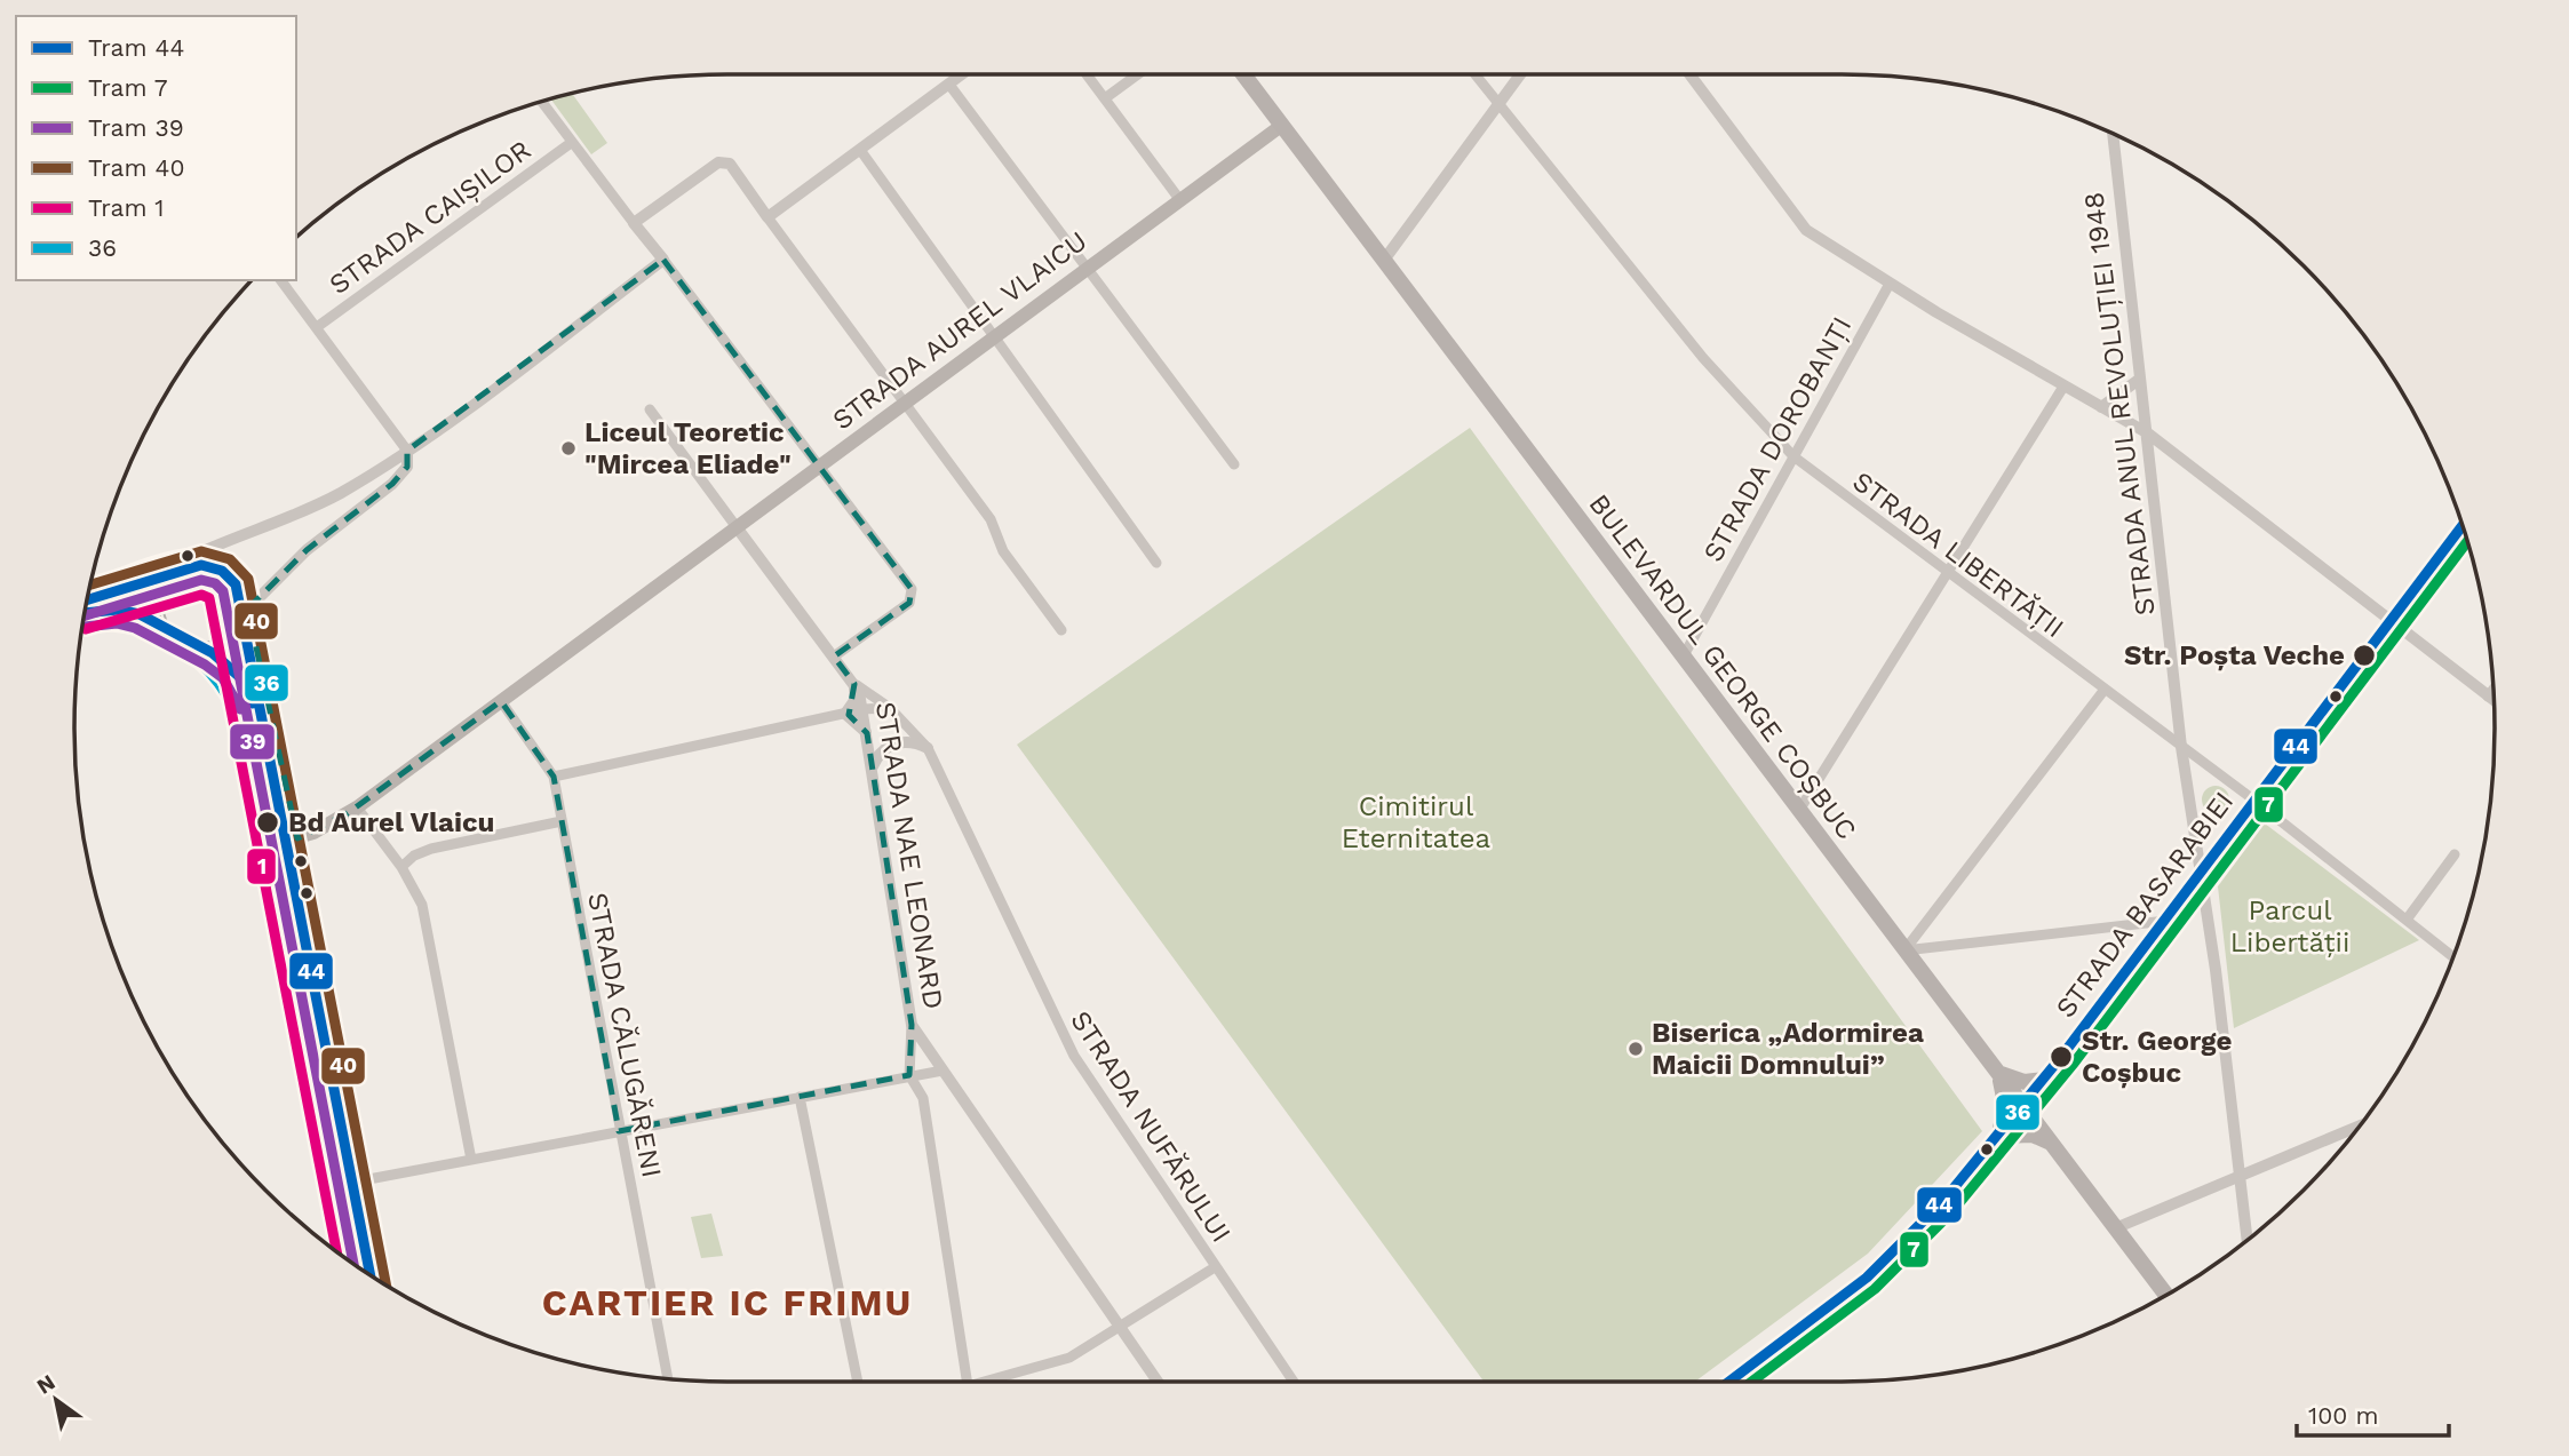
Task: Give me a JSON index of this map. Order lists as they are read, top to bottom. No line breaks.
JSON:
{"streets":{"main road":["STRADA AUREL VLAICU","BULEVARDUL GEORGE COȘBUC","STRADA BASARABIEI"],"street":["STRADA CAIȘILOR","STRADA ANUL REVOLUȚIEI 1948","STRADA DOROBANȚI","STRADA LIBERTĂȚII","STRADA NAE LEONARD","STRADA CĂLUGĂRENI","STRADA NUFĂRULUI"]},"crossings":[["STRADA AUREL VLAICU","BULEVARDUL GEORGE COȘBUC"],["STRADA AUREL VLAICU","STRADA NAE LEONARD"],["STRADA AUREL VLAICU","STRADA CĂLUGĂRENI"],["STRADA ANUL REVOLUȚIEI 1948","STRADA LIBERTĂȚII"],["STRADA ANUL REVOLUȚIEI 1948","STRADA BASARABIEI"],["STRADA DOROBANȚI","STRADA LIBERTĂȚII"],["STRADA DOROBANȚI","BULEVARDUL GEORGE COȘBUC"],["STRADA LIBERTĂȚII","STRADA BASARABIEI"],["BULEVARDUL GEORGE COȘBUC","STRADA BASARABIEI"],["STRADA NAE LEONARD","STRADA NUFĂRULUI"]],"districts":["CARTIER IC FRIMU"],"parks":["Cimitirul Eternitatea","Parcul Libertății"],"places":["Liceul Teoretic \"Mircea Eliade\"","Str. Poșta Veche","Bd Aurel Vlaicu","Biserica „Adormirea Maicii Domnului”","Str. George Coșbuc"],"lines":["tram line 44","transit line 36","tram line 7","tram line 40","tram line 39","tram line 1"],"legend":["Tram 44","Tram 7","Tram 39","Tram 40","Tram 1","36"],"scale_bar":"100 m","north":"top left"}
